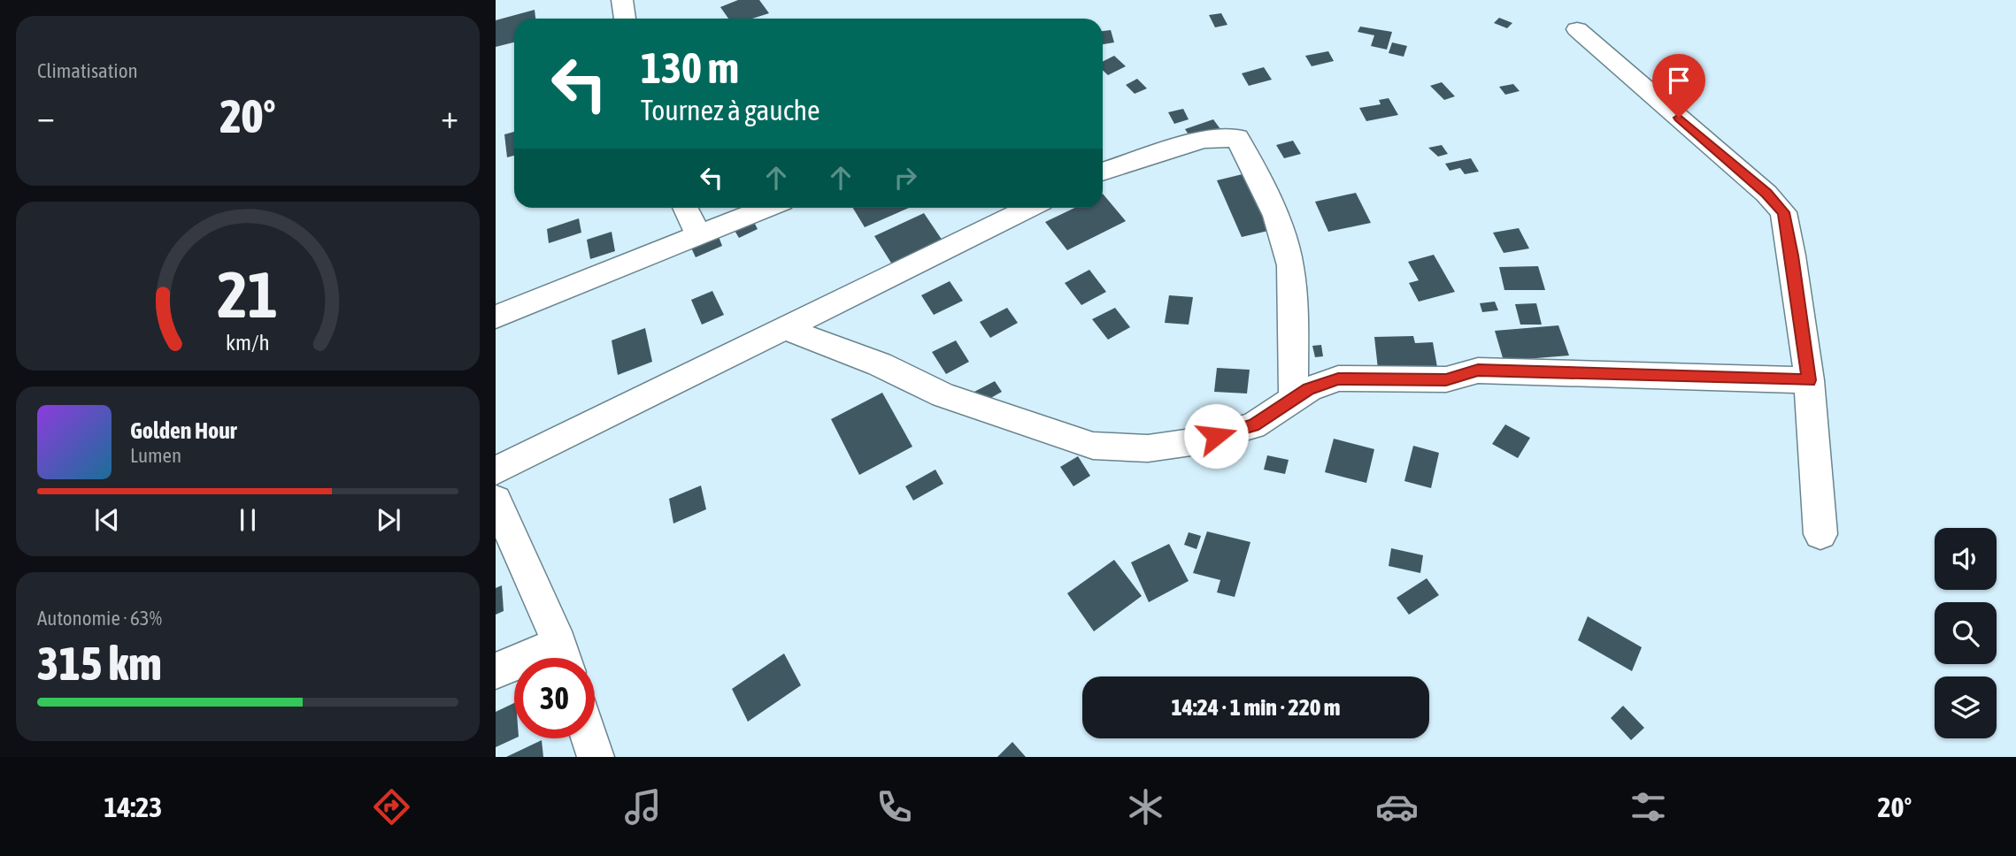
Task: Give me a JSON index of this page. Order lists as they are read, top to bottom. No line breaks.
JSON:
{"page":{"tile":["Climatisation",["Autonomie · 63%","315 km"]],"turn":["130 m","Tournez à gauche"],"heat":["−","20°","+"],"song":["Golden Hour","Lumen"],"limit":"30","trip":"14:24 · 1 min · 220 m","tabs":["14:23","20°"],"gauge":["21","km/h"]}}
